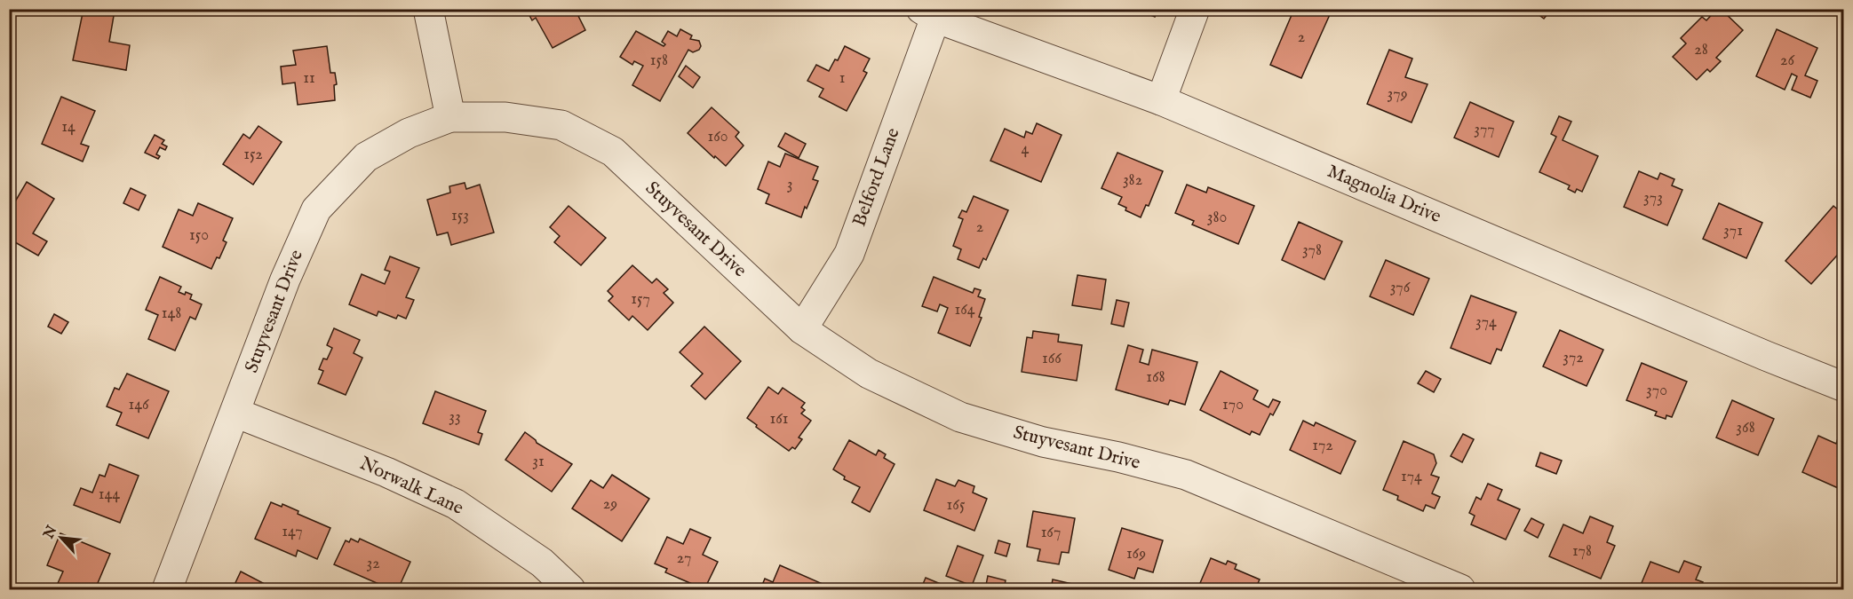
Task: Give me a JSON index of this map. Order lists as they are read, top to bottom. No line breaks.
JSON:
{"streets":{"street":["Belford Lane","Magnolia Drive","Stuyvesant Drive","Norwalk Lane"]},"crossings":[["Belford Lane","Magnolia Drive"],["Belford Lane","Stuyvesant Drive"],["Stuyvesant Drive","Norwalk Lane"]],"house_numbers":["2","28","158","26","11","1","379","14","377","160","4","152","382","3","373","153","380","2","371","150","378","376","157","164","148","374","372","166","168","370","146","170","33","161","368","172","31","174","144","29","165","147","167","178","169","27","32"],"north":"top left"}
